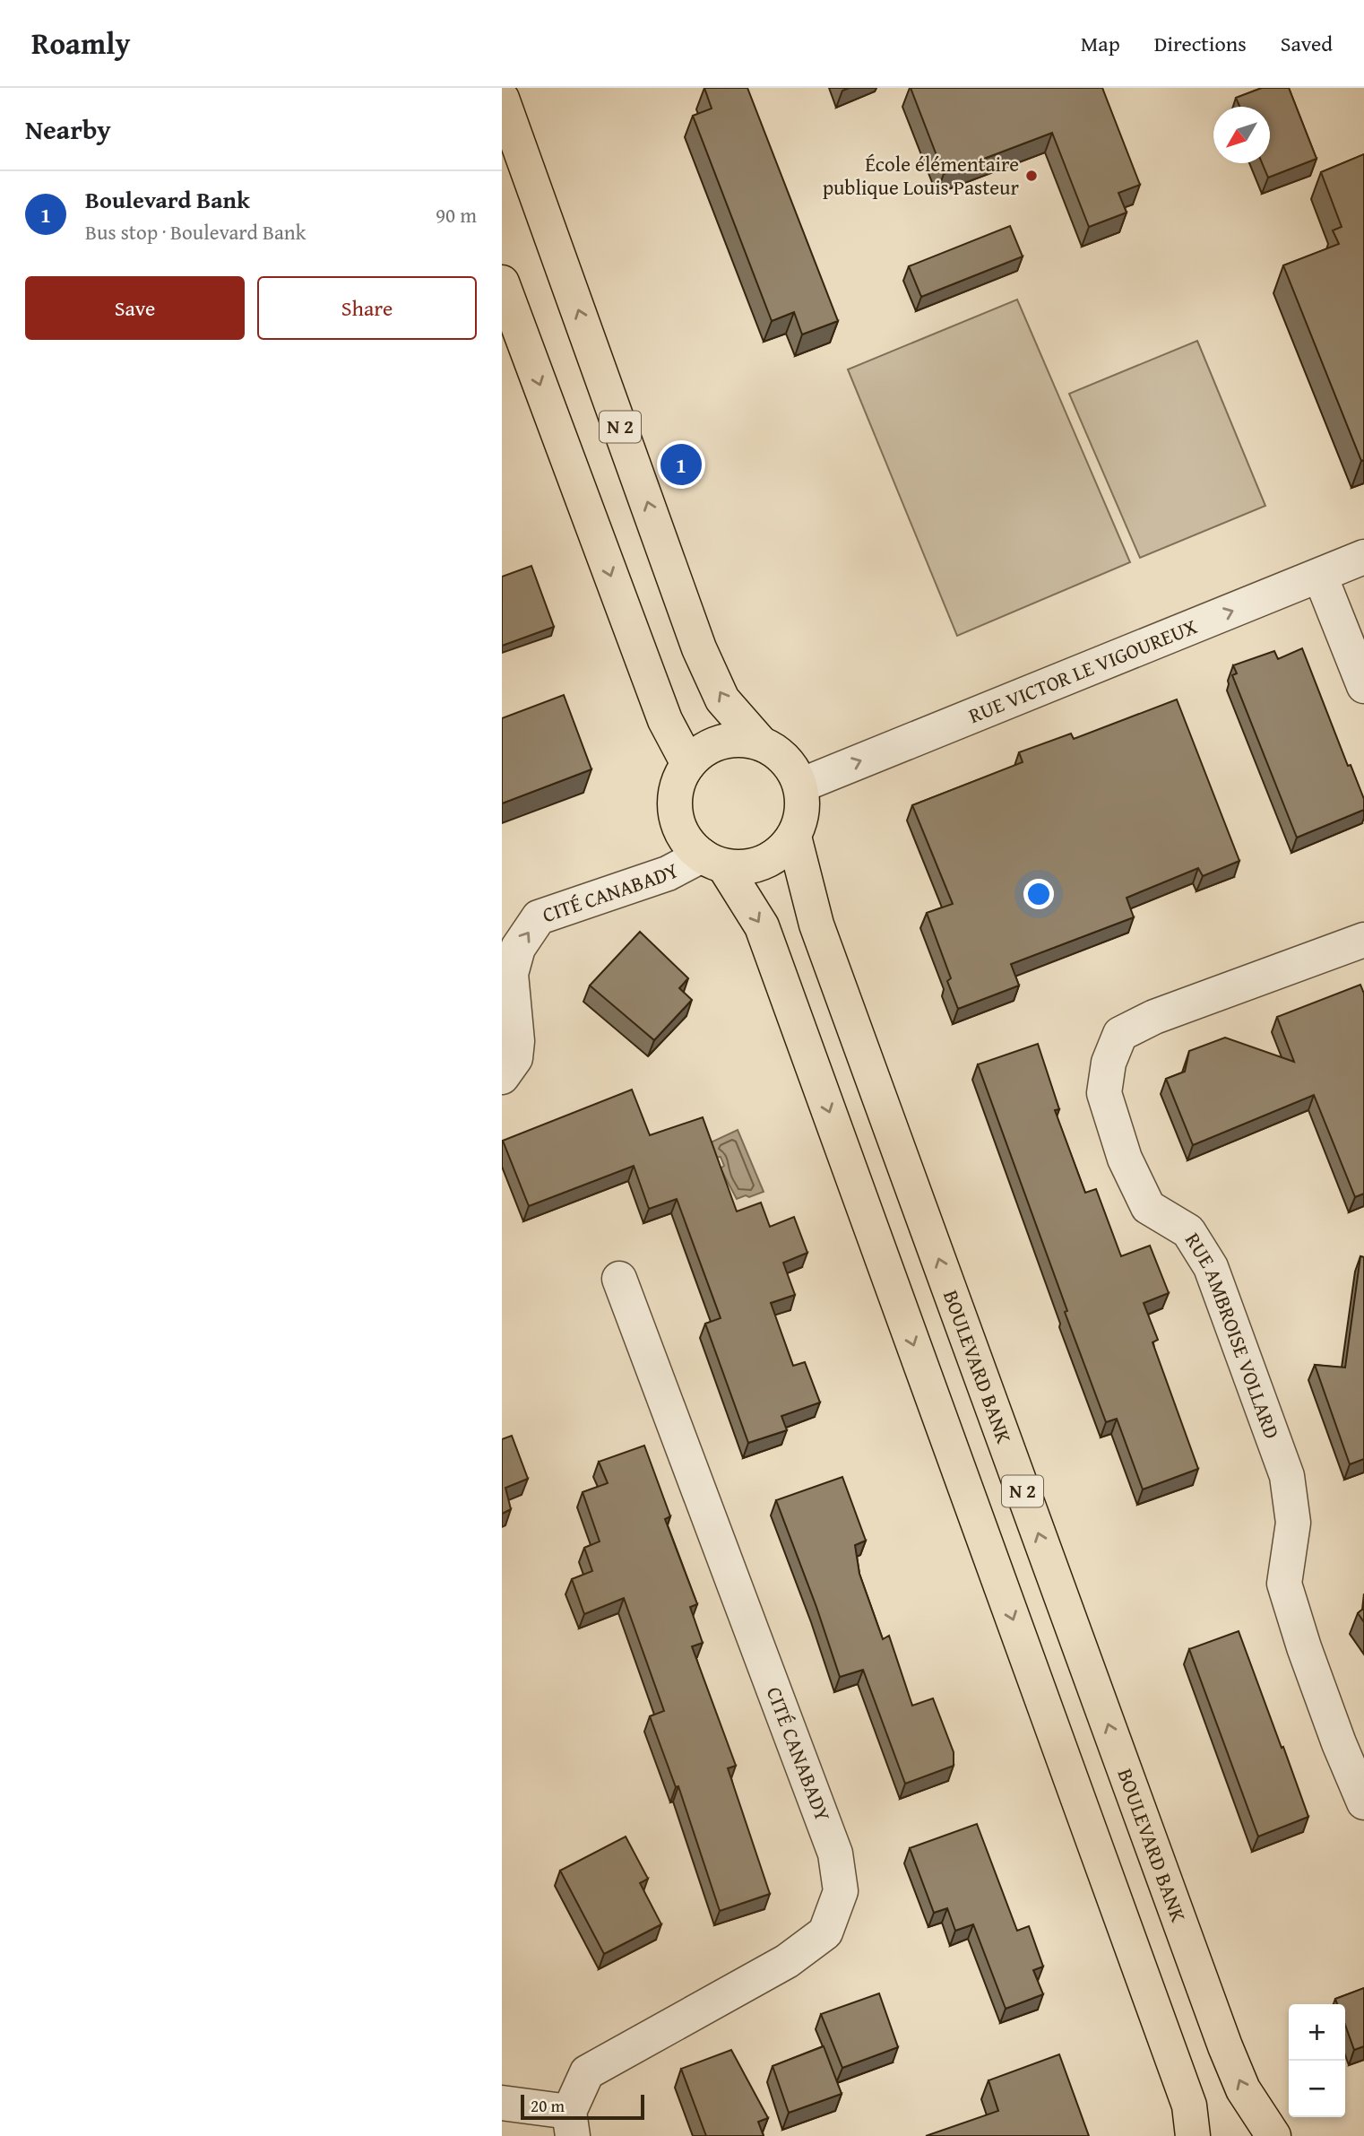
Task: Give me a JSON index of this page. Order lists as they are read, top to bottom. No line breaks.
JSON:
{"streets":{"main road":["N 2","BOULEVARD BANK"],"street":["RUE VICTOR LE VIGOUREUX","CITÉ CANABADY","RUE AMBROISE VOLLARD"]},"crossings":[["N 2","RUE VICTOR LE VIGOUREUX"],["N 2","CITÉ CANABADY"],["N 2","BOULEVARD BANK"],["RUE VICTOR LE VIGOUREUX","CITÉ CANABADY"],["RUE VICTOR LE VIGOUREUX","BOULEVARD BANK"],["CITÉ CANABADY","BOULEVARD BANK"]],"one_way":["RUE VICTOR LE VIGOUREUX"],"places":["École élémentaire publique Louis Pasteur"],"scale_bar":"20 m","north":"bottom left","page":{"header":"Roamly","nav":["Map","Directions","Saved"],"heading":"Nearby","list":[{"mark":"1","name":"Boulevard Bank","note":"Bus stop · Boulevard Bank","value":"90 m"}],"buttons":["Save","Share"],"pins":"1","map_buttons":["+","−"],"scale":"20 m"}}
